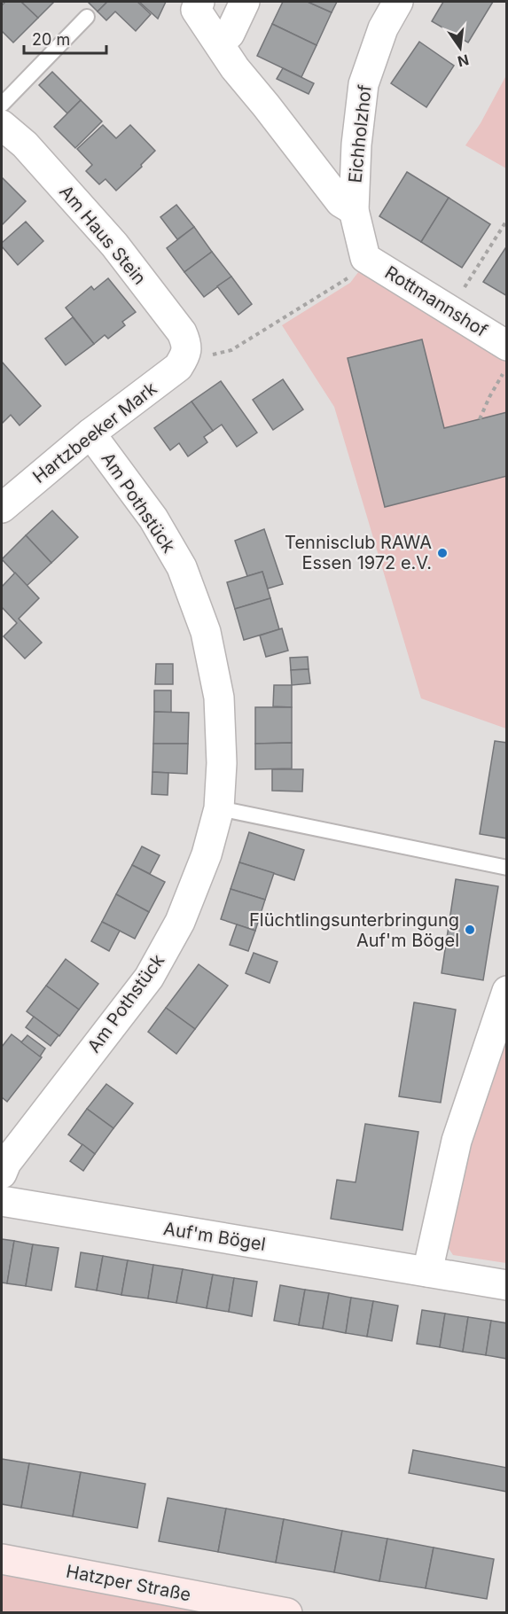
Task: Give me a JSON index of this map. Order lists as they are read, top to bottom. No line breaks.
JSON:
{"streets":{"main road":["Hatzper Straße"],"street":["Eichholzhof","Am Haus Stein","Rottmannshof","Hartzbeeker Mark","Am Pothstück","Auf'm Bögel"]},"crossings":[["Eichholzhof","Rottmannshof"],["Am Haus Stein","Hartzbeeker Mark"],["Hartzbeeker Mark","Am Pothstück"]],"places":["Tennisclub RAWA Essen 1972 e.V.","Flüchtlingsunterbringung Auf'm Bögel"],"scale_bar":"20 m","north":"bottom"}
